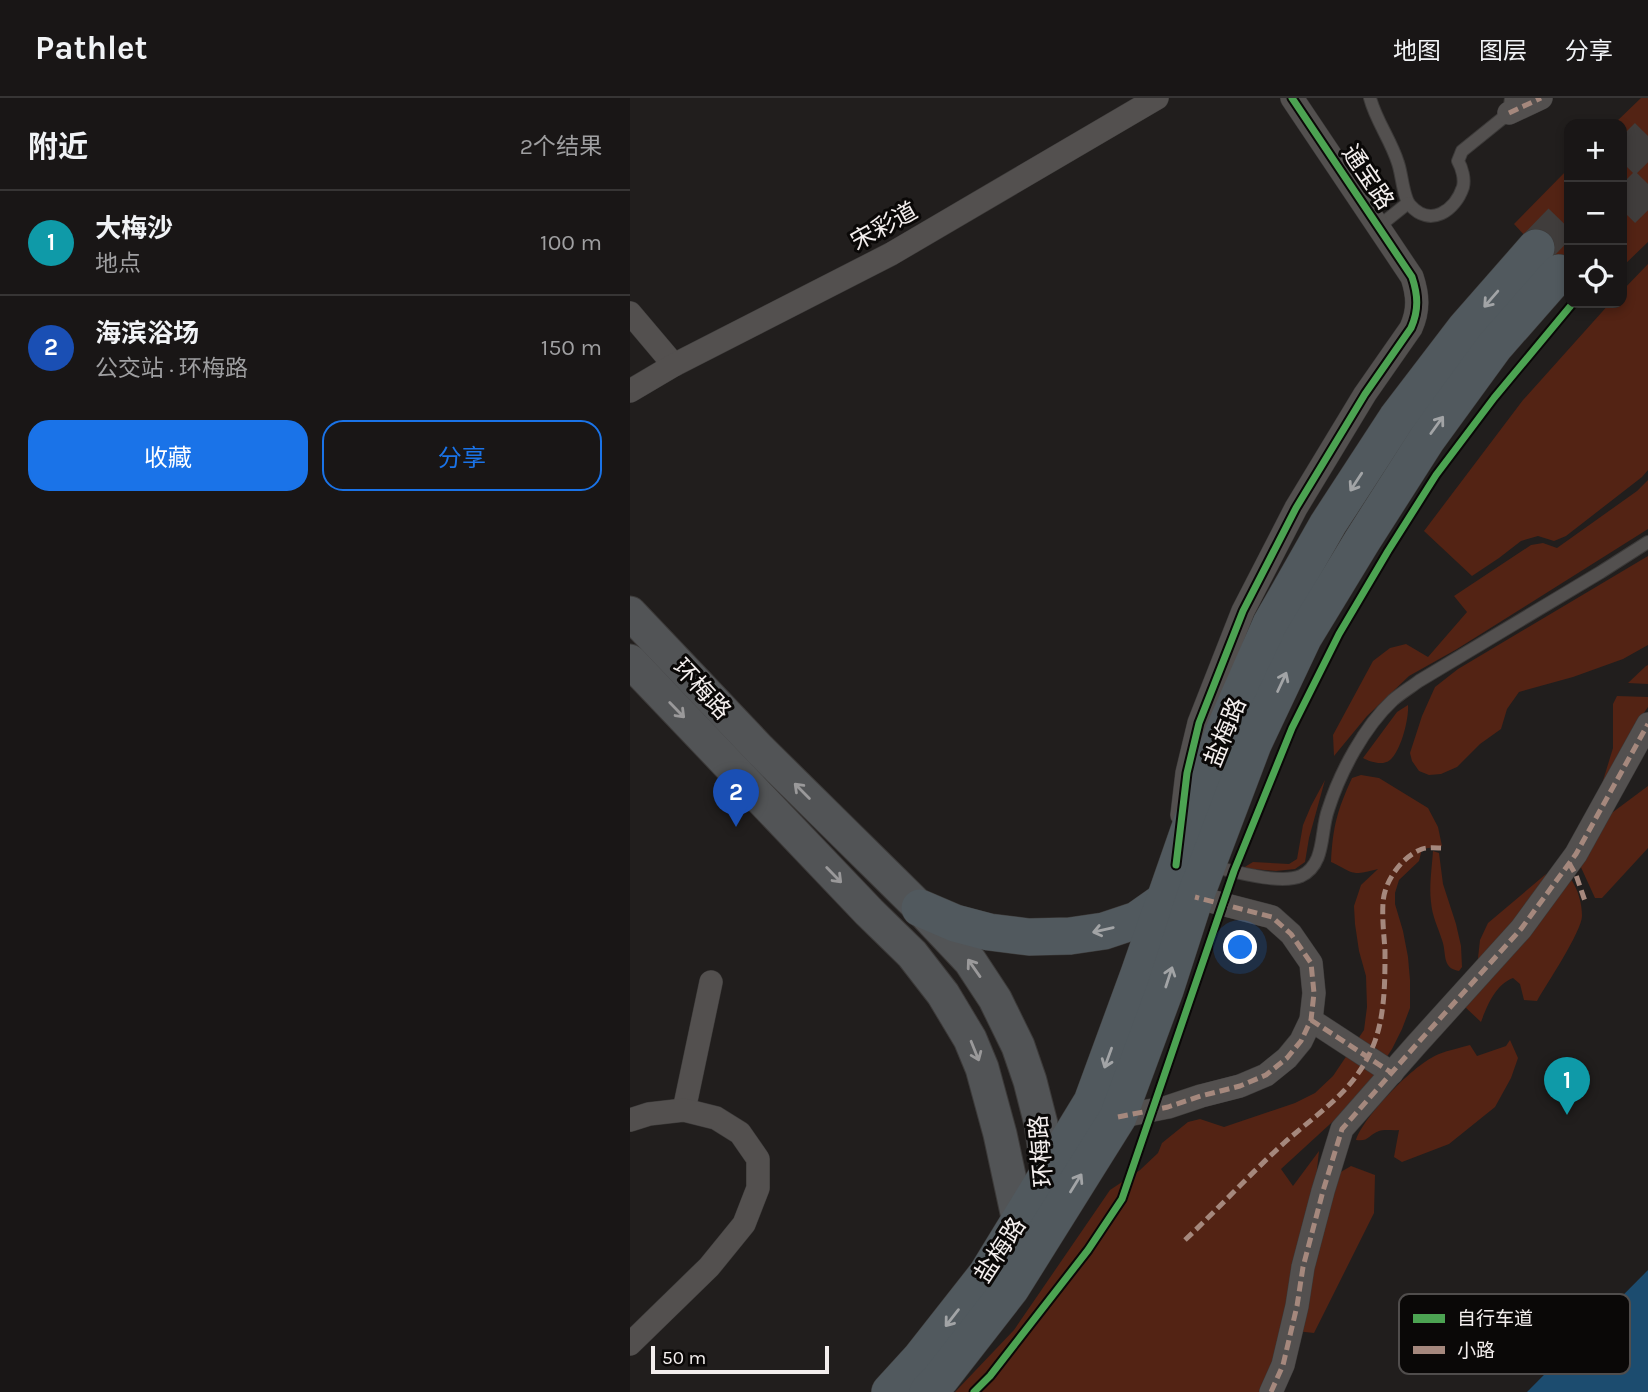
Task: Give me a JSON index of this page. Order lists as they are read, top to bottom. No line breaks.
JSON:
{"streets":{"main road":["环梅路","盐梅路"],"street":["通宝路","宋彩道"]},"crossings":[["通宝路","盐梅路"],["环梅路","盐梅路"]],"legend":["自行车道","小路"],"scale_bar":"50 m","page":{"header":"Pathlet","nav":["地图","图层","分享"],"heading":["附近","2个结果"],"map_buttons":["+","−"],"list":[{"mark":"1","name":"大梅沙","note":"地点","value":"100 m"},{"mark":"2","name":"海滨浴场","note":"公交站 · 环梅路","value":"150 m"}],"buttons":["收藏","分享"],"pins":["2","1"],"scale":"50 m"}}
